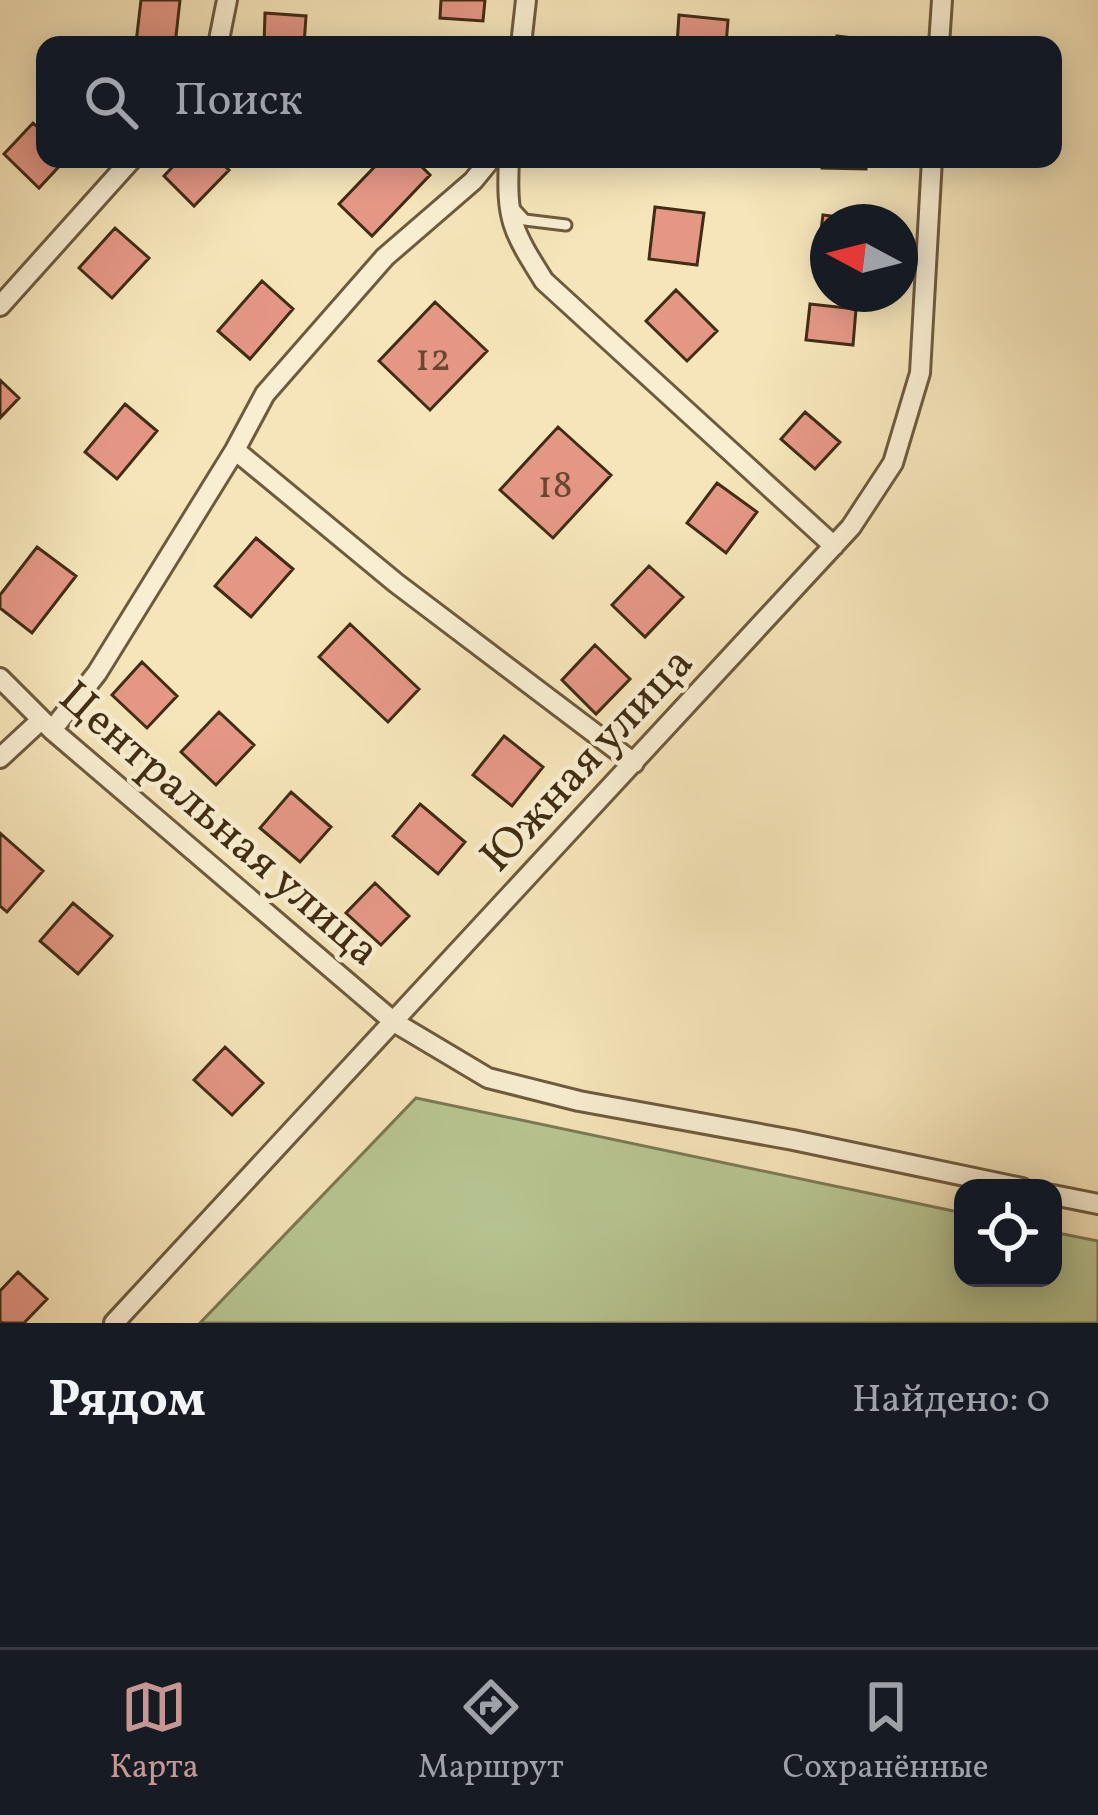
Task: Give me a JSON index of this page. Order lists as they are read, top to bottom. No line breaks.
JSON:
{"streets":{"street":["Южная улица","Центральная улица"]},"crossings":[["Южная улица","Центральная улица"]],"house_numbers":["12","18"],"north":"left","page":{"search":"Поиск","heading":["Рядом","Найдено: 0"],"nav":["Карта","Маршрут","Сохранённые"]}}
